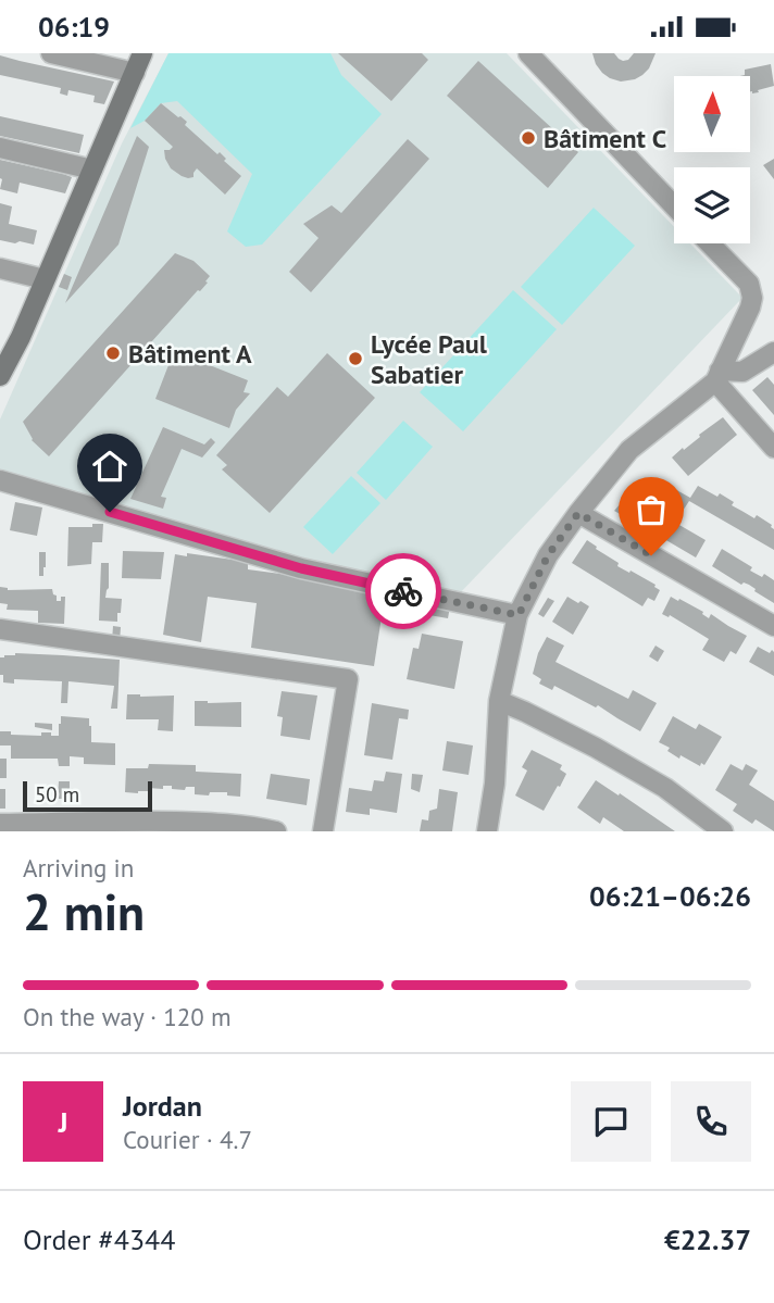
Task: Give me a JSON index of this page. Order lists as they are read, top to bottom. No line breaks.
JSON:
{"places":["Bâtiment C","Bâtiment A","Lycée Paul Sabatier"],"scale_bar":"50 m","north":"top","page":{"status":"06:19","scale":"50 m","heading":["2 min","Arriving in","06:21–06:26"],"panel":["Jordan","Courier · 4.7","Order #4344","€22.37"],"bar":"On the way · 120 m","round":"J"}}
